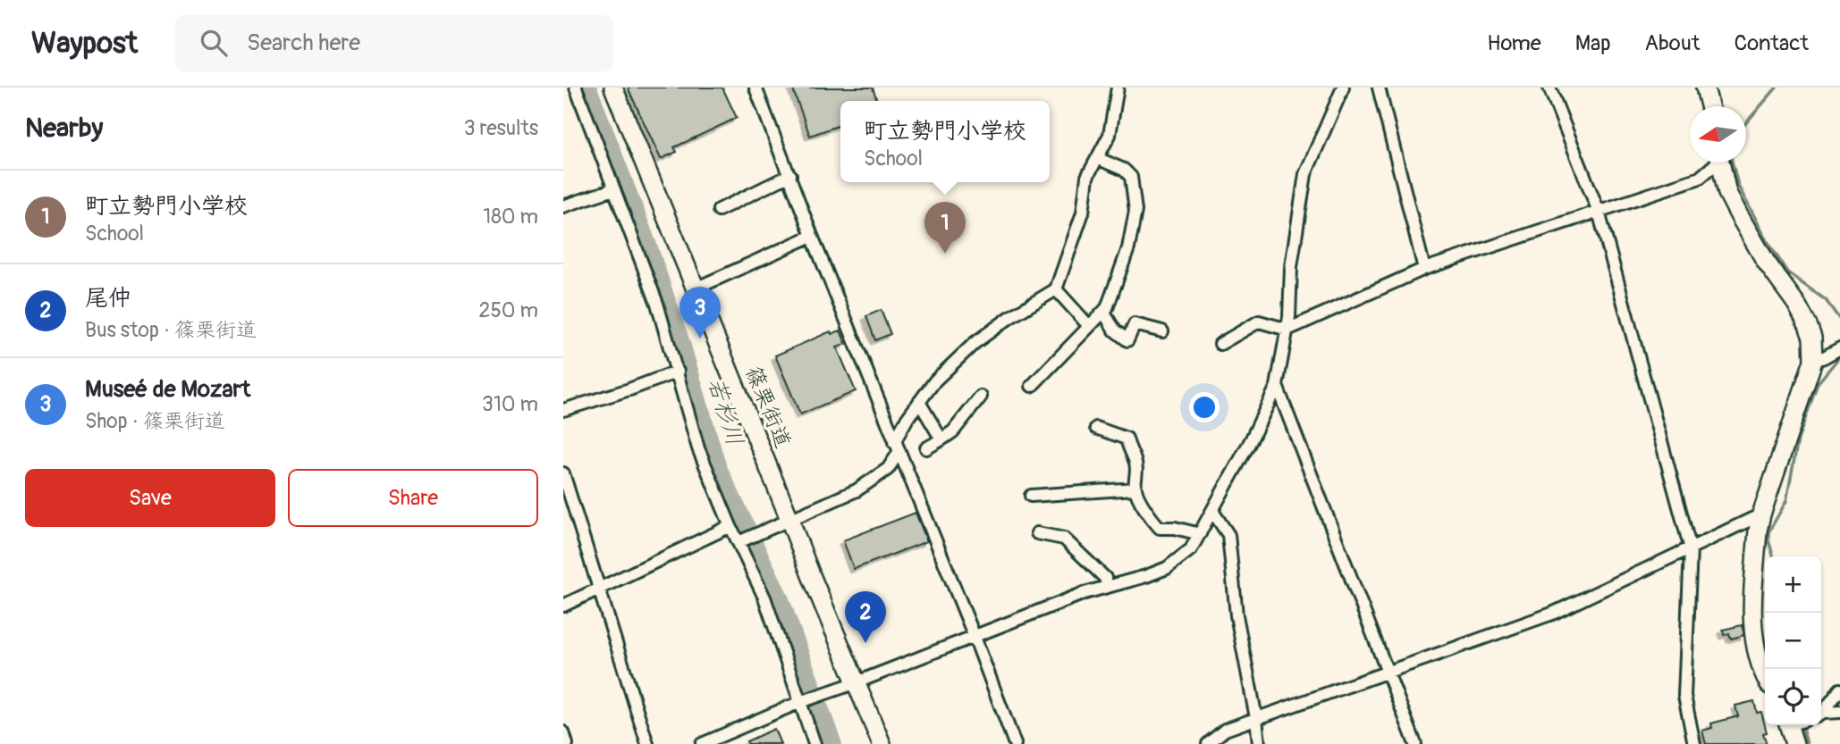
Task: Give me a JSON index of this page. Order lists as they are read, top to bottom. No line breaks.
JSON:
{"streets":{"main road":["篠栗街道"]},"water":["若杉川"],"north":"left","page":{"header":"Waypost","search":"Search here","nav":["Home","Map","About","Contact"],"heading":["Nearby","3 results"],"popup":["町立勢門小学校","School"],"list":[{"mark":"1","name":"町立勢門小学校","note":"School","value":"180 m"},{"mark":"2","name":"尾仲","note":"Bus stop · 篠栗街道","value":"250 m"},{"mark":"3","name":"Museé de Mozart","note":"Shop · 篠栗街道","value":"310 m"}],"pins":["1","3","2"],"buttons":["Save","Share"],"map_buttons":["+","−"]}}
